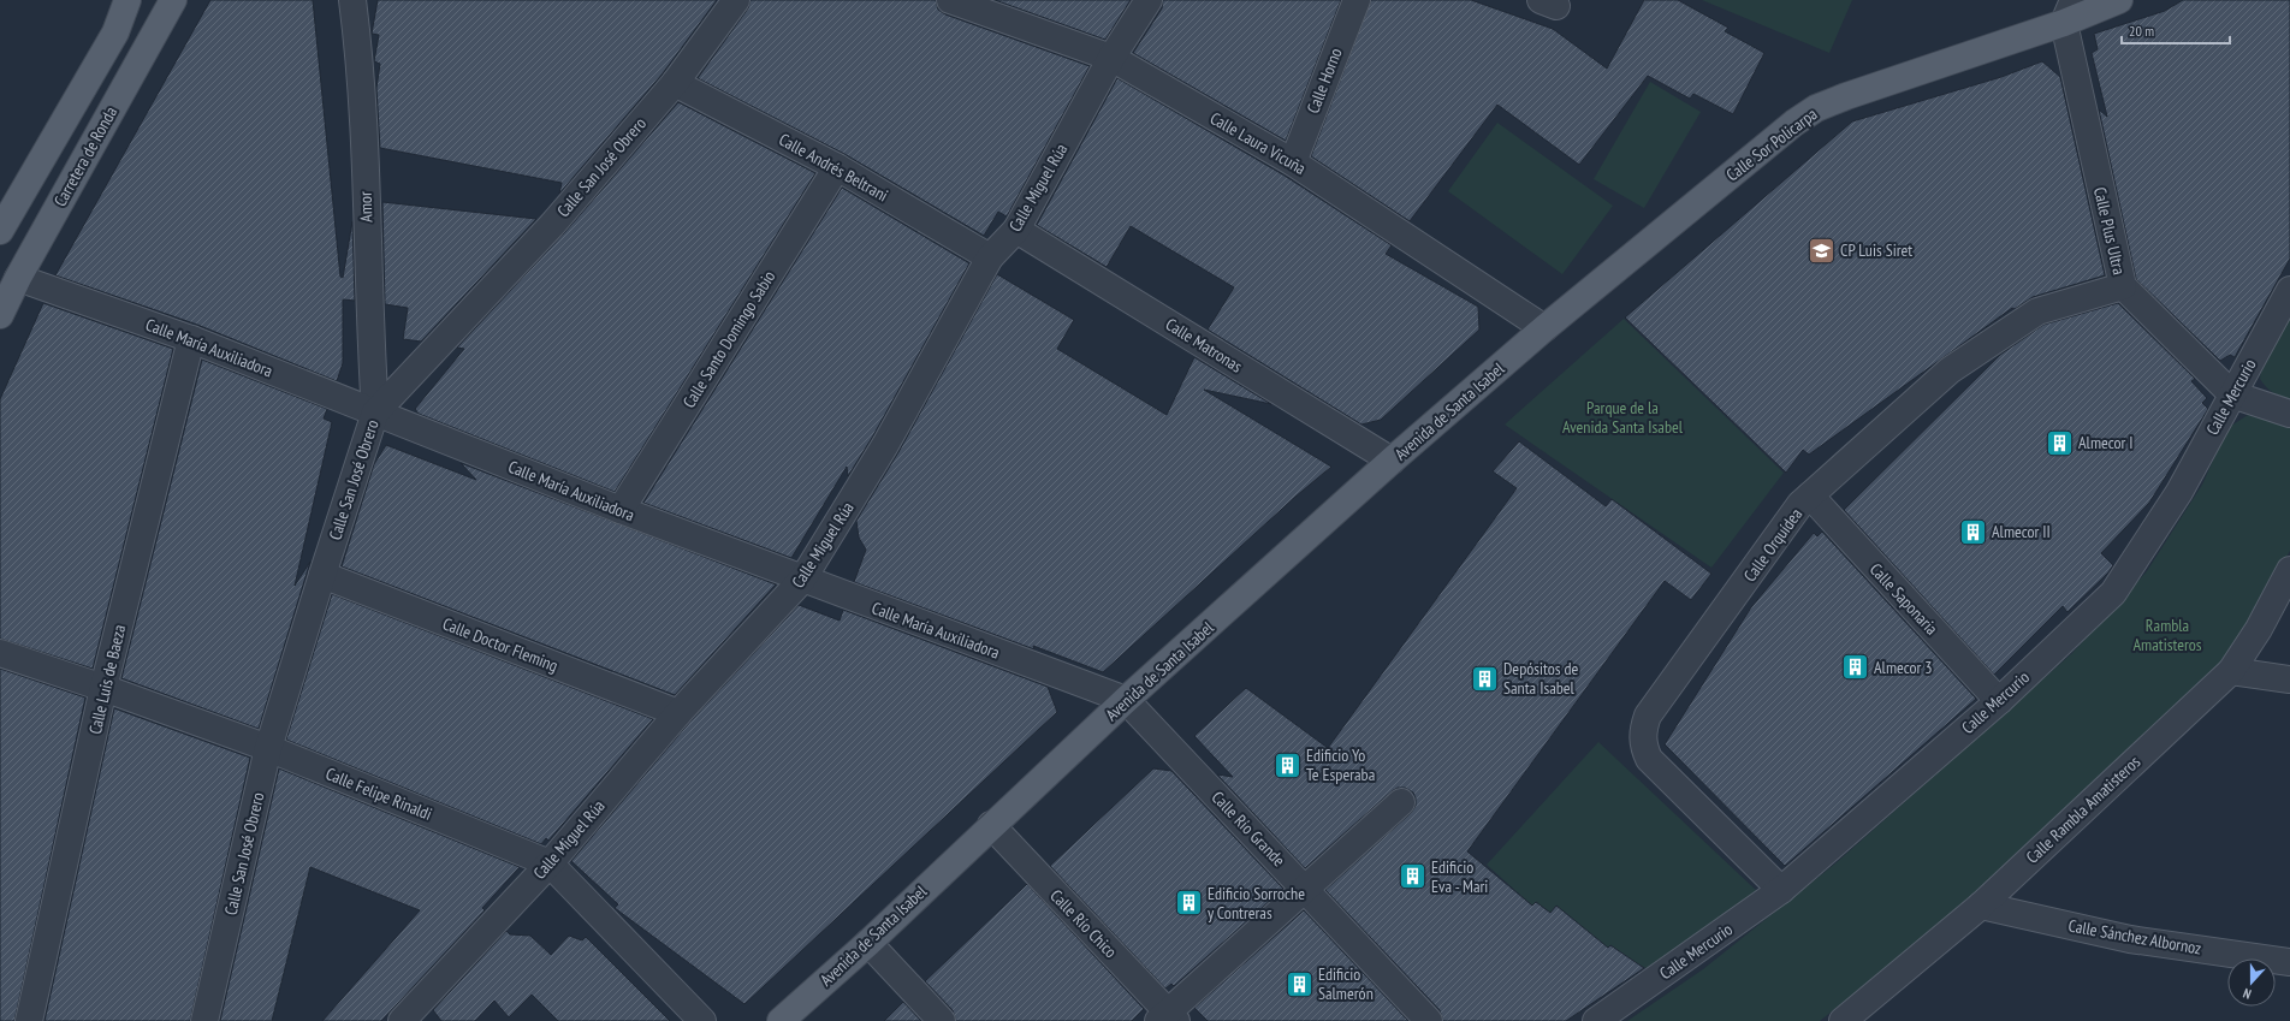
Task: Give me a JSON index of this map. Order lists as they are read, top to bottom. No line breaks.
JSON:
{"streets":{"main road":["Calle Sor Policarpa","Carretera de Ronda","Avenida de Santa Isabel"],"street":["Calle Horno","Calle Laura Vicuña","Calle San José Obrero","Calle Andrés Beltrani","Calle Miguel Rúa","Amor","Calle Plus Ultra","Calle Santo Domingo Sabio","Calle Matronas","Calle María Auxiliadora","Calle Mercurio","Calle Orquídea","Calle Saponaria","Calle Doctor Fleming","Calle Luis de Baeza","Calle Felipe Rinaldi","Calle Rambla Amatisteros","Calle Río Grande","Calle Río Chico","Calle Sánchez Albornoz"]},"crossings":[["Calle Horno","Calle Laura Vicuña"],["Calle Laura Vicuña","Calle Sor Policarpa"],["Calle Laura Vicuña","Calle Miguel Rúa"],["Calle Laura Vicuña","Avenida de Santa Isabel"],["Calle Sor Policarpa","Calle Plus Ultra"],["Calle Sor Policarpa","Avenida de Santa Isabel"],["Carretera de Ronda","Calle María Auxiliadora"],["Calle San José Obrero","Calle Andrés Beltrani"],["Calle San José Obrero","Amor"],["Calle San José Obrero","Calle María Auxiliadora"],["Calle San José Obrero","Calle Doctor Fleming"],["Calle San José Obrero","Calle Felipe Rinaldi"],["Calle Andrés Beltrani","Calle Miguel Rúa"],["Calle Andrés Beltrani","Calle Santo Domingo Sabio"],["Calle Miguel Rúa","Calle Matronas"],["Calle Miguel Rúa","Calle María Auxiliadora"],["Calle Miguel Rúa","Calle Doctor Fleming"],["Calle Miguel Rúa","Calle Felipe Rinaldi"],["Amor","Calle María Auxiliadora"],["Calle Plus Ultra","Calle Mercurio"],["Calle Plus Ultra","Calle Orquídea"],["Calle Santo Domingo Sabio","Calle María Auxiliadora"],["Calle Matronas","Avenida de Santa Isabel"],["Calle María Auxiliadora","Avenida de Santa Isabel"],["Calle María Auxiliadora","Calle Luis de Baeza"],["Calle María Auxiliadora","Calle Río Grande"],["Calle Mercurio","Calle Orquídea"],["Calle Mercurio","Calle Saponaria"],["Avenida de Santa Isabel","Calle Río Grande"],["Avenida de Santa Isabel","Calle Río Chico"],["Calle Orquídea","Calle Saponaria"],["Calle Luis de Baeza","Calle Felipe Rinaldi"],["Calle Rambla Amatisteros","Calle Sánchez Albornoz"]],"parks":["Parque de la Avenida Santa Isabel","Rambla Amatisteros"],"places":{"school or university":["CP Luis Siret"],"building":["Almecor I","Almecor II","Almecor 3","Depósitos de Santa Isabel","Edificio Yo Te Esperaba","Edificio Eva - Mari","Edificio Sorroche y Contreras","Edificio Salmerón"]},"scale_bar":"20 m","north":"bottom"}
